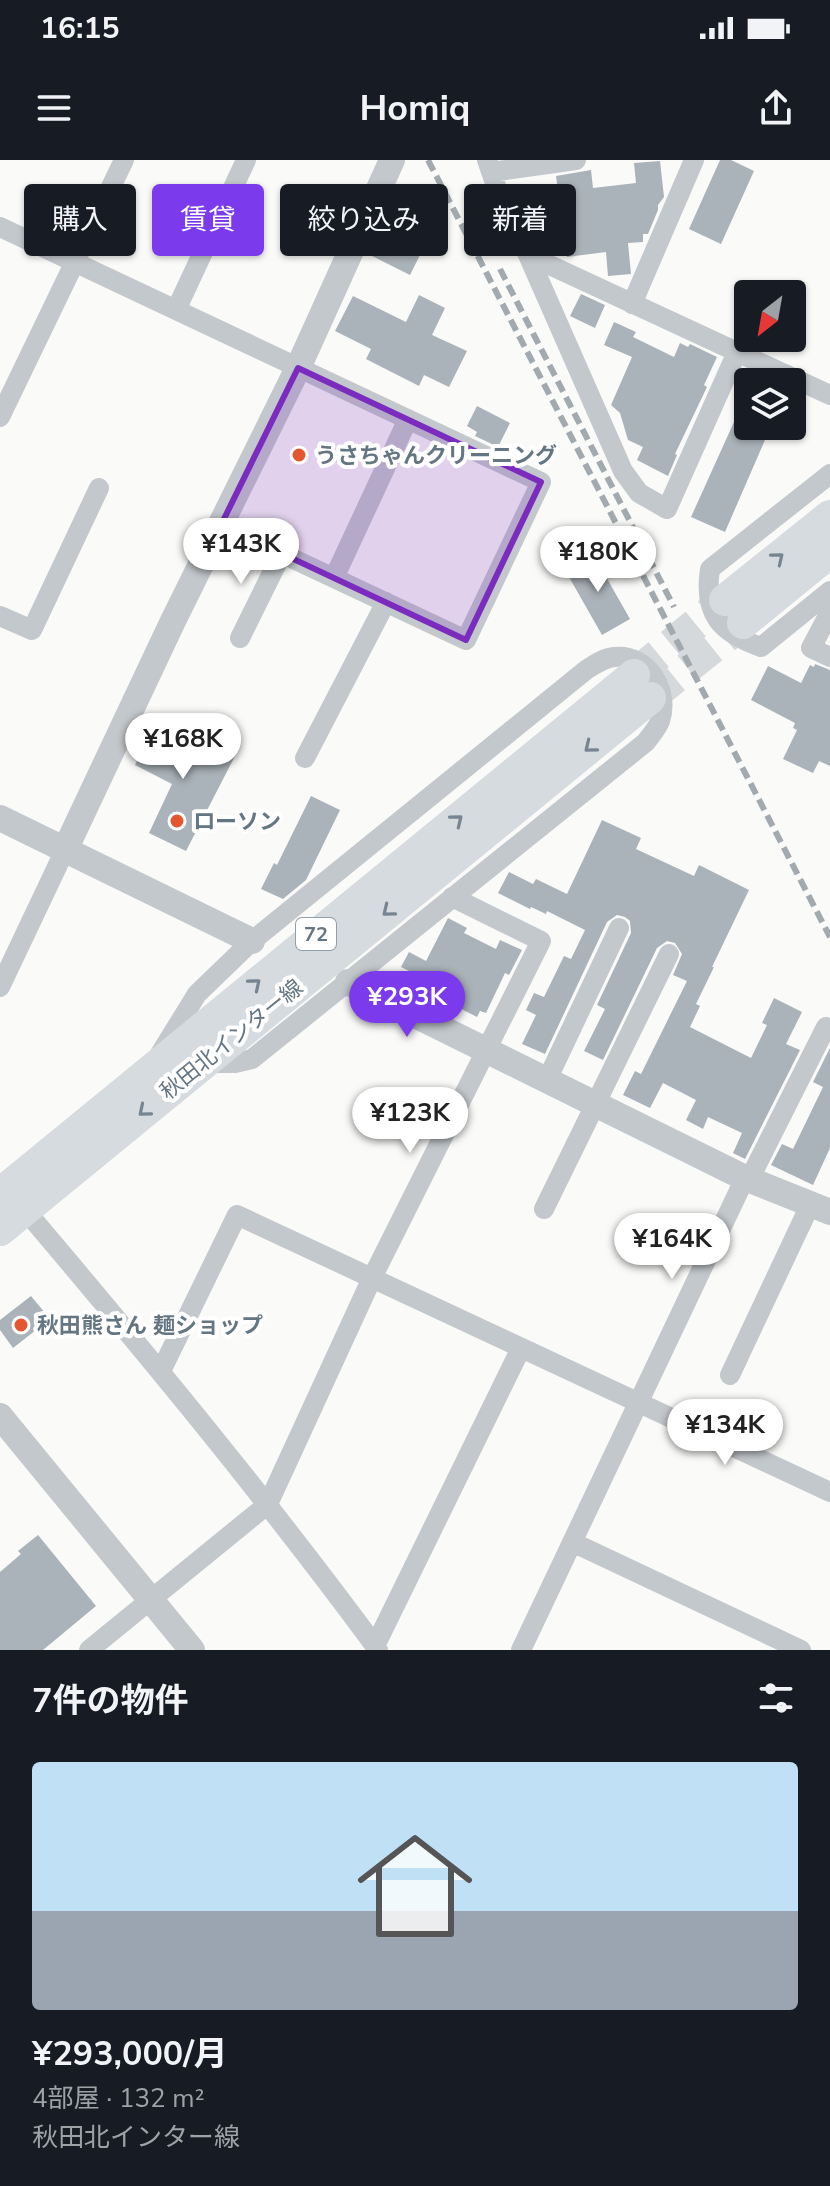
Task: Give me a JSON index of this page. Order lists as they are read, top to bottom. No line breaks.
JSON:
{"streets":{"main road":["72","秋田北インター線"]},"places":["うさちゃんクリーニング","ローソン","秋田熊さん 麺ショップ"],"north":"bottom left","page":{"status":"16:15","header":"Homiq","chip":["購入","賃貸","絞り込み","新着"],"price":["¥143K","¥180K","¥168K","¥293K","¥123K","¥164K","¥134K"],"heading":"7件の物件","list":[{"name":"¥293,000/月","note":"4部屋 · 132 m² · 秋田北インター線"}]}}
